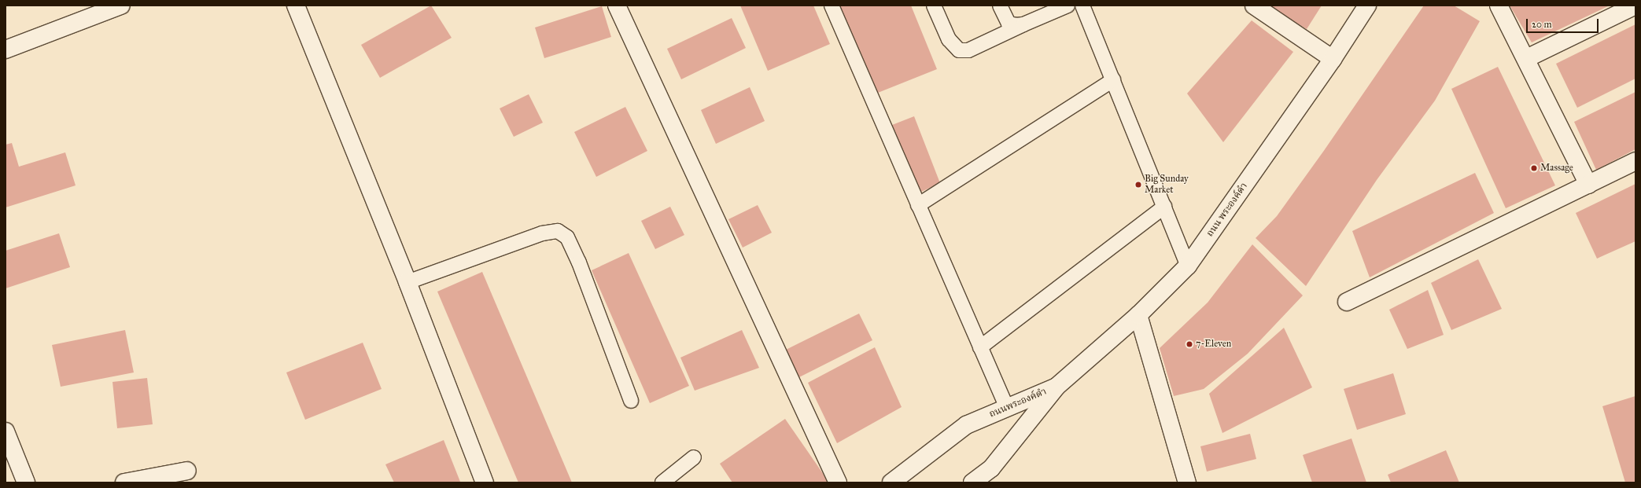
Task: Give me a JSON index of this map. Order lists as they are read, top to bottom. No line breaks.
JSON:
{"streets":{"street":["ถนน พระองค์ดำ","ถนนพระองค์ดำ"]},"crossings":[["ถนน พระองค์ดำ","ถนนพระองค์ดำ"]],"places":["Massage","Big Sunday Market","7-Eleven"],"scale_bar":"20 m"}
